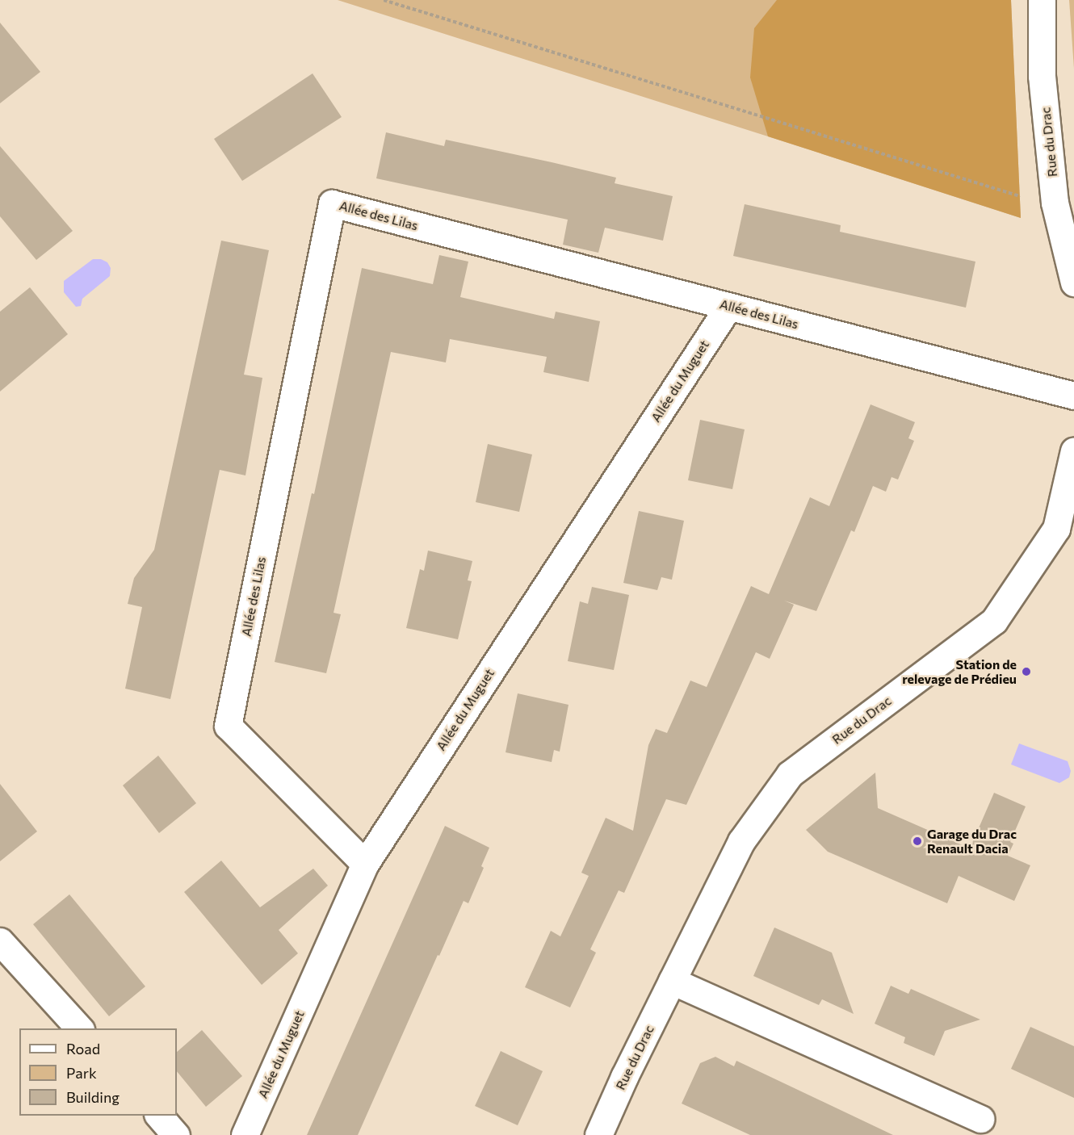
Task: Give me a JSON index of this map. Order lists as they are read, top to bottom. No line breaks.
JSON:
{"streets":{"street":["Rue du Drac","Allée des Lilas","Allée du Muguet"]},"crossings":[["Allée des Lilas","Allée du Muguet"]],"places":["Station de relevage de Prédieu","Garage du Drac Renault Dacia"],"legend":["Road","Park","Building"]}
